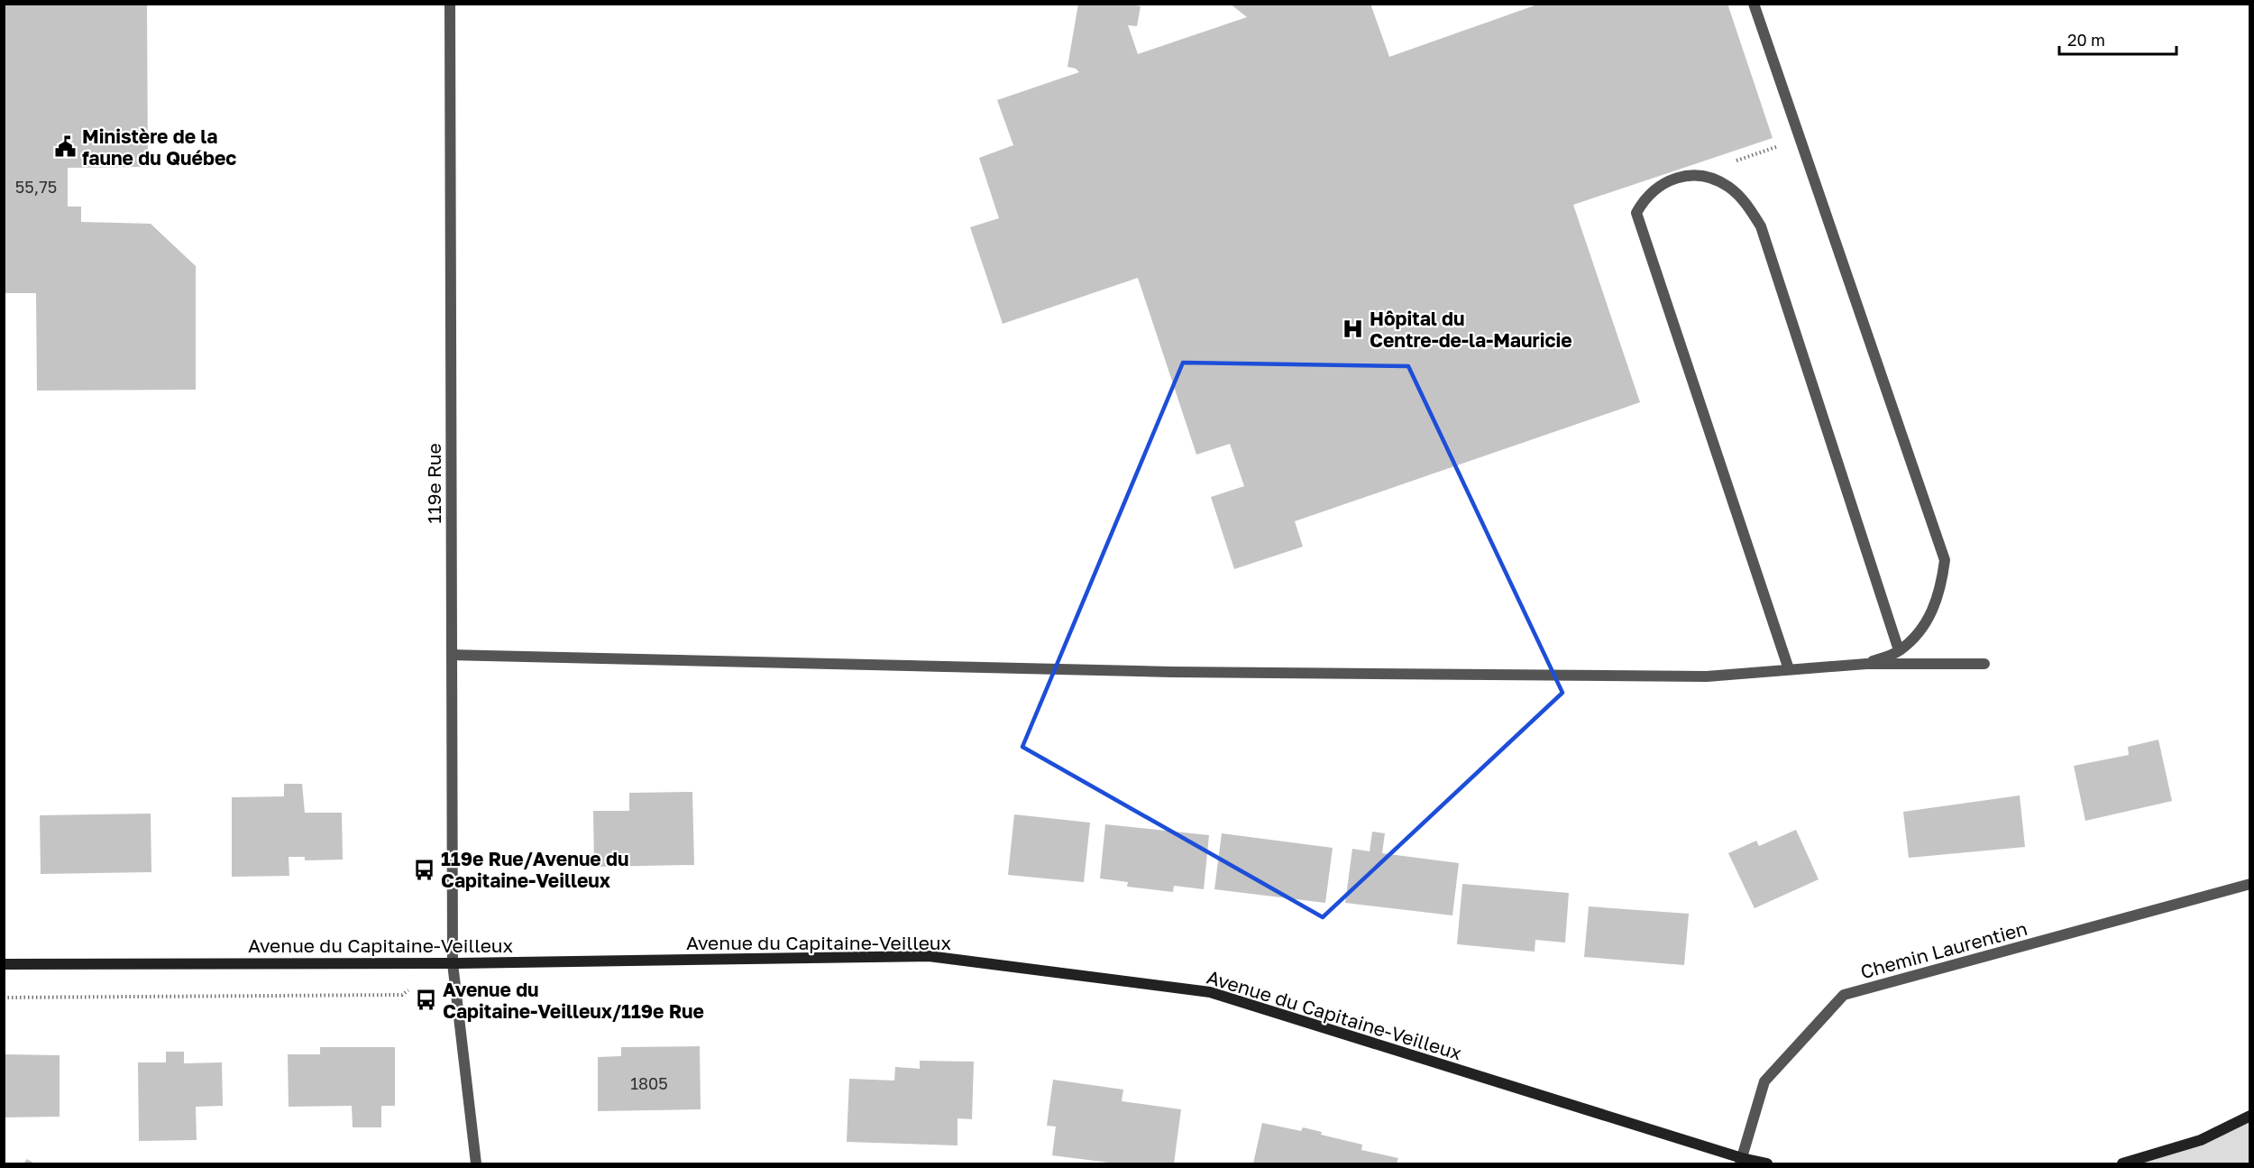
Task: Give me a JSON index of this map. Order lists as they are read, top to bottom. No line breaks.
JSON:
{"streets":{"street":["119e Rue","Avenue du Capitaine-Veilleux","Chemin Laurentien"]},"crossings":[["119e Rue","Avenue du Capitaine-Veilleux"],["Avenue du Capitaine-Veilleux","Chemin Laurentien"]],"places":{"public building":["Ministère de la faune du Québec"],"hospital":["Hôpital du Centre-de-la-Mauricie"],"bus stop":["119e Rue/Avenue du Capitaine-Veilleux","Avenue du Capitaine-Veilleux/119e Rue"]},"house_numbers":["55,75","1805"],"scale_bar":"20 m"}
